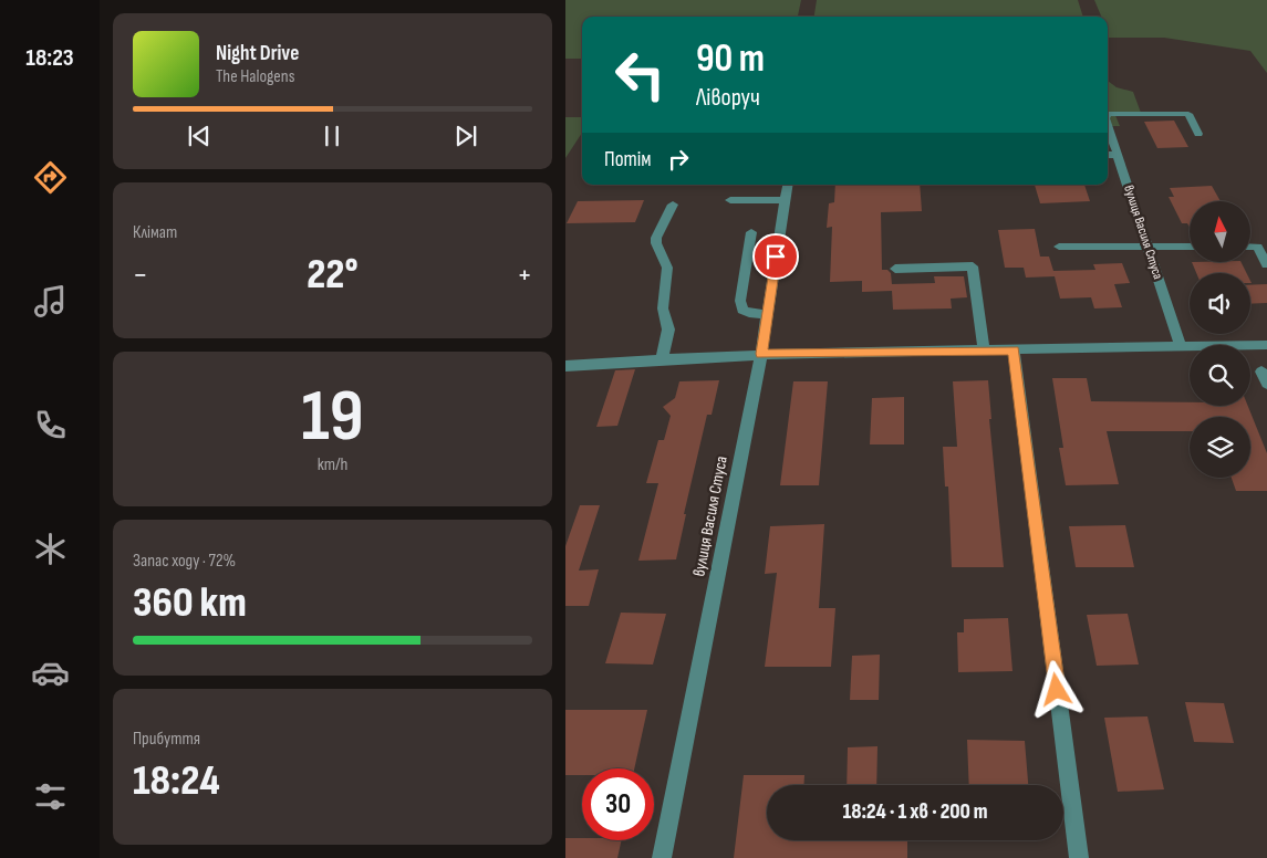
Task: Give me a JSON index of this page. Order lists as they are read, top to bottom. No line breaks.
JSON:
{"streets":{"street":["вулиця Василя Стуса"]},"north":"top","page":{"tabs":"18:23","turn":["90 m","Ліворуч"],"song":["Night Drive","The Halogens"],"then":"Потім","tile":["Клімат",["19","km/h"],["Запас ходу · 72%","360 km"],["Прибуття","18:24"]],"heat":["−","22°","+"],"limit":"30","trip":"18:24 · 1 хв · 200 m"}}
